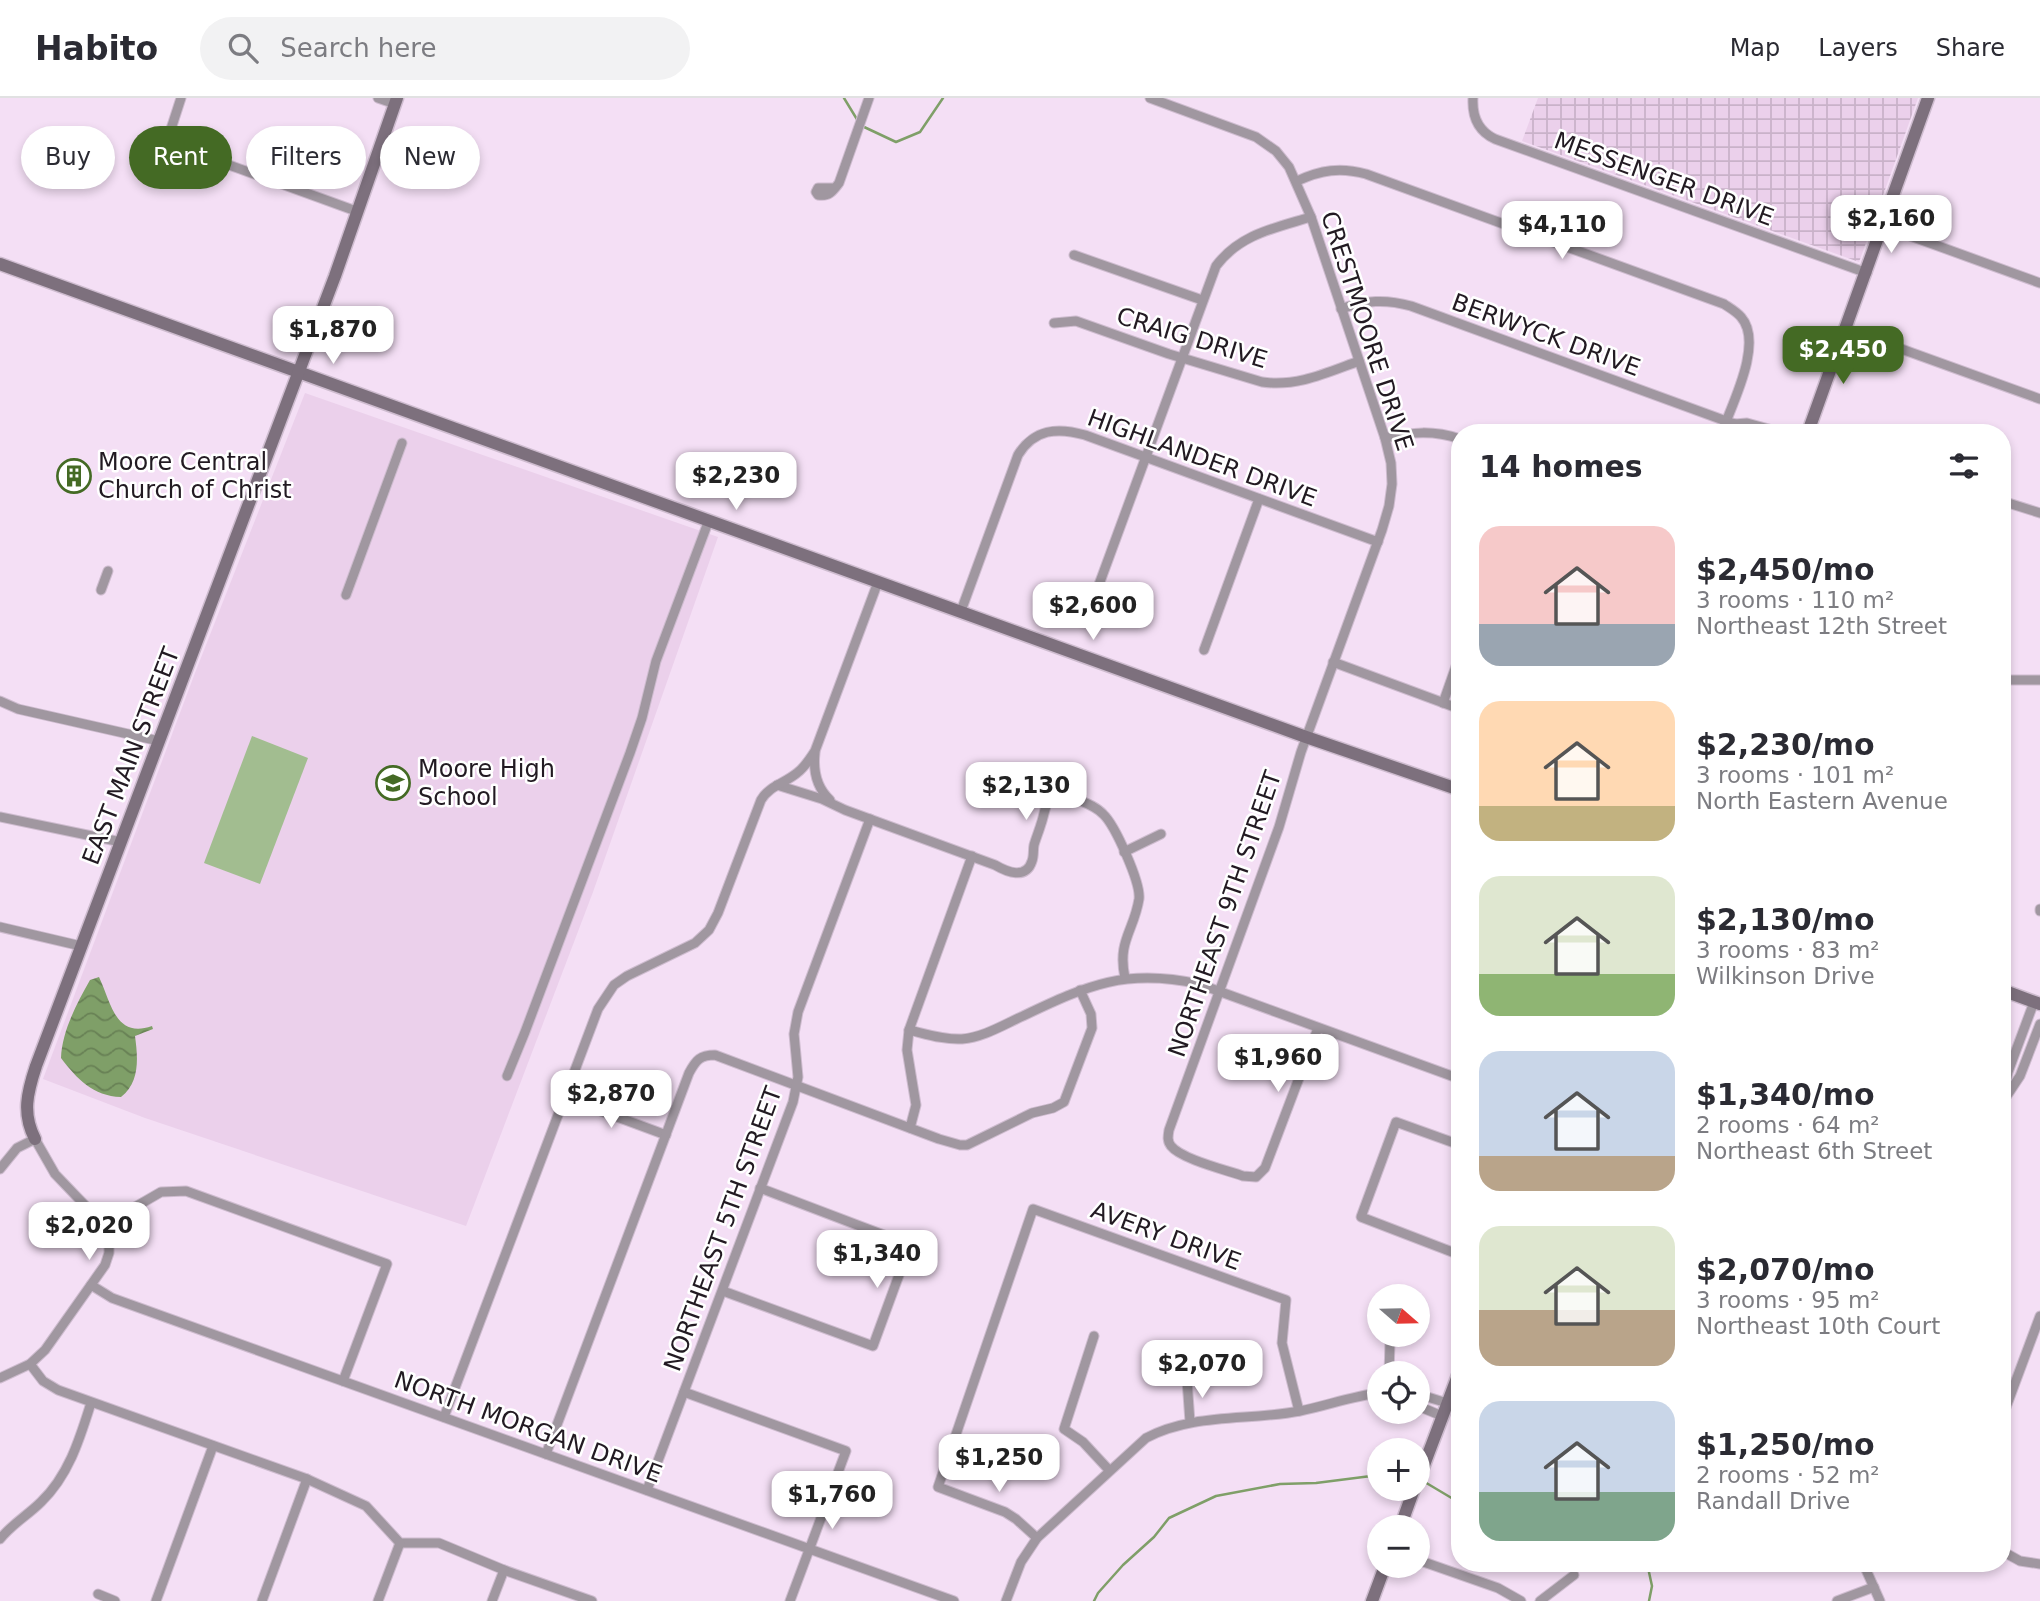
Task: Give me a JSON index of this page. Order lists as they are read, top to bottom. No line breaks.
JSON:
{"streets":{"main road":["EAST MAIN STREET"],"street":["MESSENGER DRIVE","CRESTMOORE DRIVE","BERWYCK DRIVE","CRAIG DRIVE","HIGHLANDER DRIVE","NORTHEAST 9TH STREET","NORTHEAST 5TH STREET","AVERY DRIVE","NORTH MORGAN DRIVE"]},"crossings":[["CRESTMOORE DRIVE","BERWYCK DRIVE"],["CRESTMOORE DRIVE","CRAIG DRIVE"],["CRESTMOORE DRIVE","HIGHLANDER DRIVE"],["CRESTMOORE DRIVE","NORTHEAST 9TH STREET"],["NORTHEAST 5TH STREET","NORTH MORGAN DRIVE"]],"places":{"building":["Moore Central Church of Christ"],"school or university":["Moore High School"]},"north":"right","page":{"header":"Habito","search":"Search here","nav":["Map","Layers","Share"],"chip":["Buy","Rent","Filters","New"],"price":["$2,160","$4,110","$1,870","$2,450","$2,230","$2,600","$2,130","$1,960","$2,870","$2,020","$1,340","$2,070","$1,250","$1,760"],"heading":"14 homes","list":[{"name":"$2,450/mo","note":"3 rooms · 110 m² · Northeast 12th Street"},{"name":"$2,230/mo","note":"3 rooms · 101 m² · North Eastern Avenue"},{"name":"$2,130/mo","note":"3 rooms · 83 m² · Wilkinson Drive"},{"name":"$1,340/mo","note":"2 rooms · 64 m² · Northeast 6th Street"},{"name":"$2,070/mo","note":"3 rooms · 95 m² · Northeast 10th Court"},{"name":"$1,250/mo","note":"2 rooms · 52 m² · Randall Drive"}],"map_buttons":["+","−"]}}
